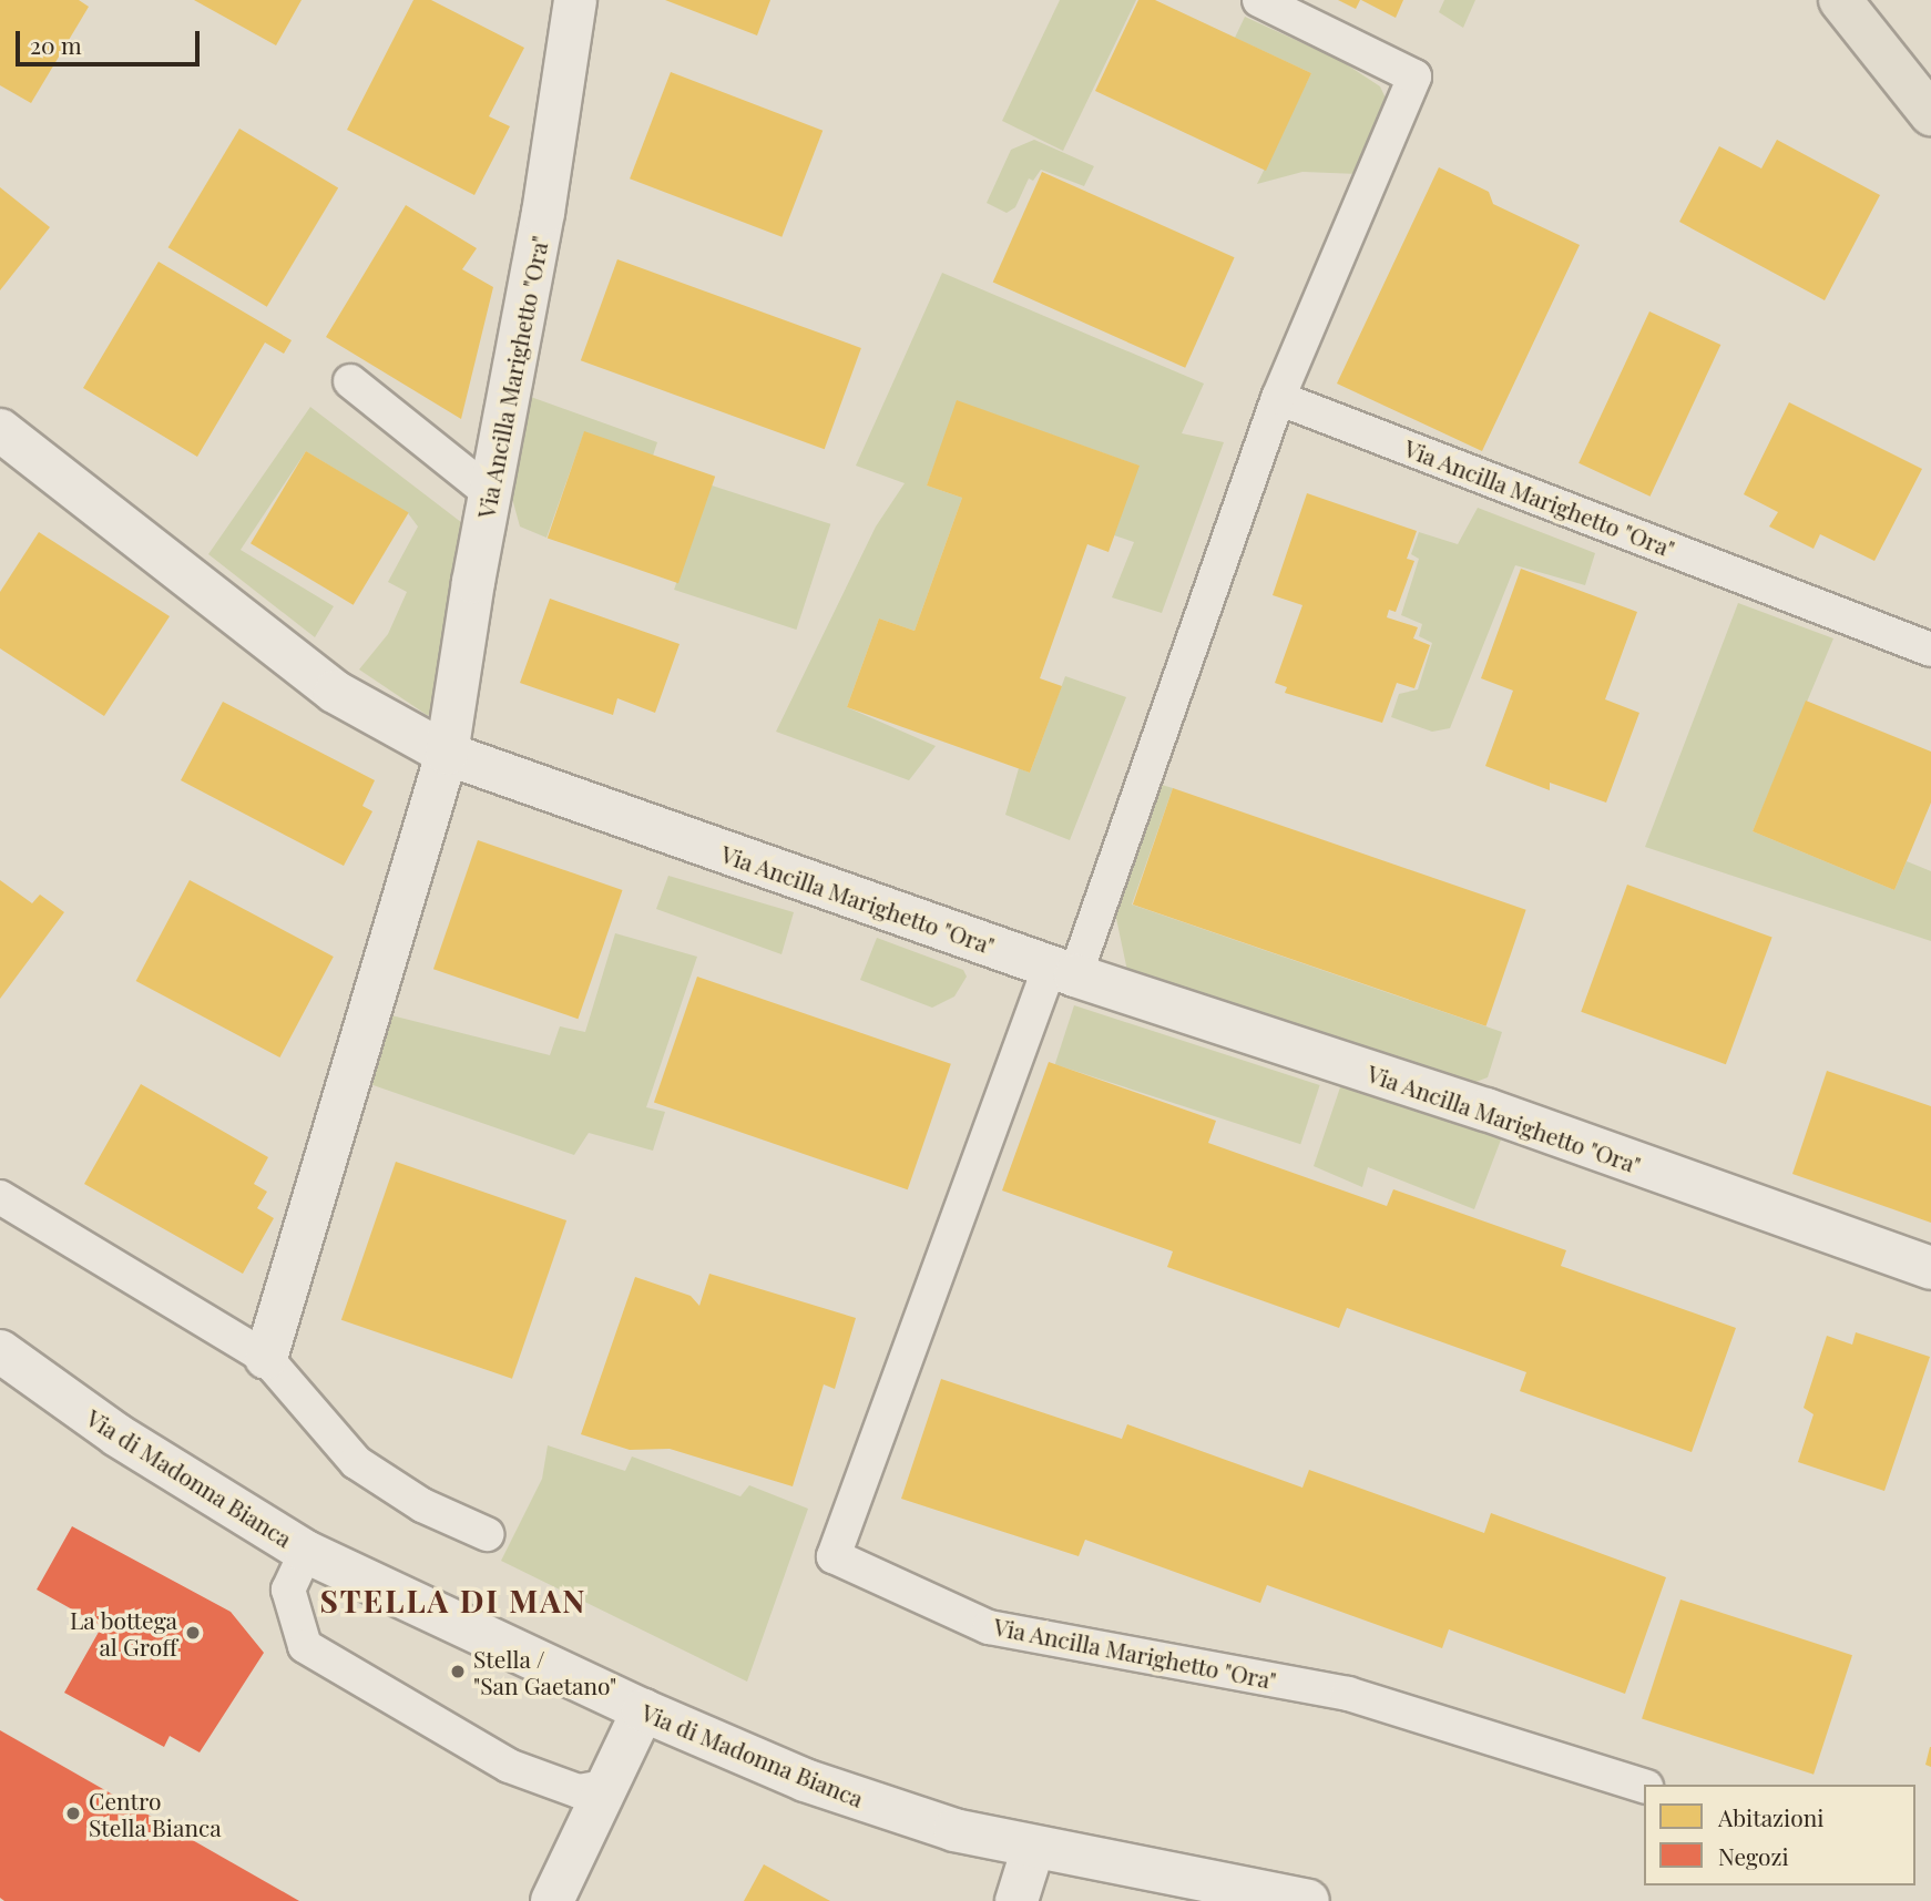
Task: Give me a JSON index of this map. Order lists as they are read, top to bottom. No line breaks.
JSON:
{"streets":{"street":["Via Ancilla Marighetto \"Ora\"","Via di Madonna Bianca"]},"districts":["STELLA DI MAN"],"places":["La bottega al Groff","Stella / \"San Gaetano\"","Centro Stella Bianca"],"legend":["Abitazioni","Negozi"],"scale_bar":"20 m"}
